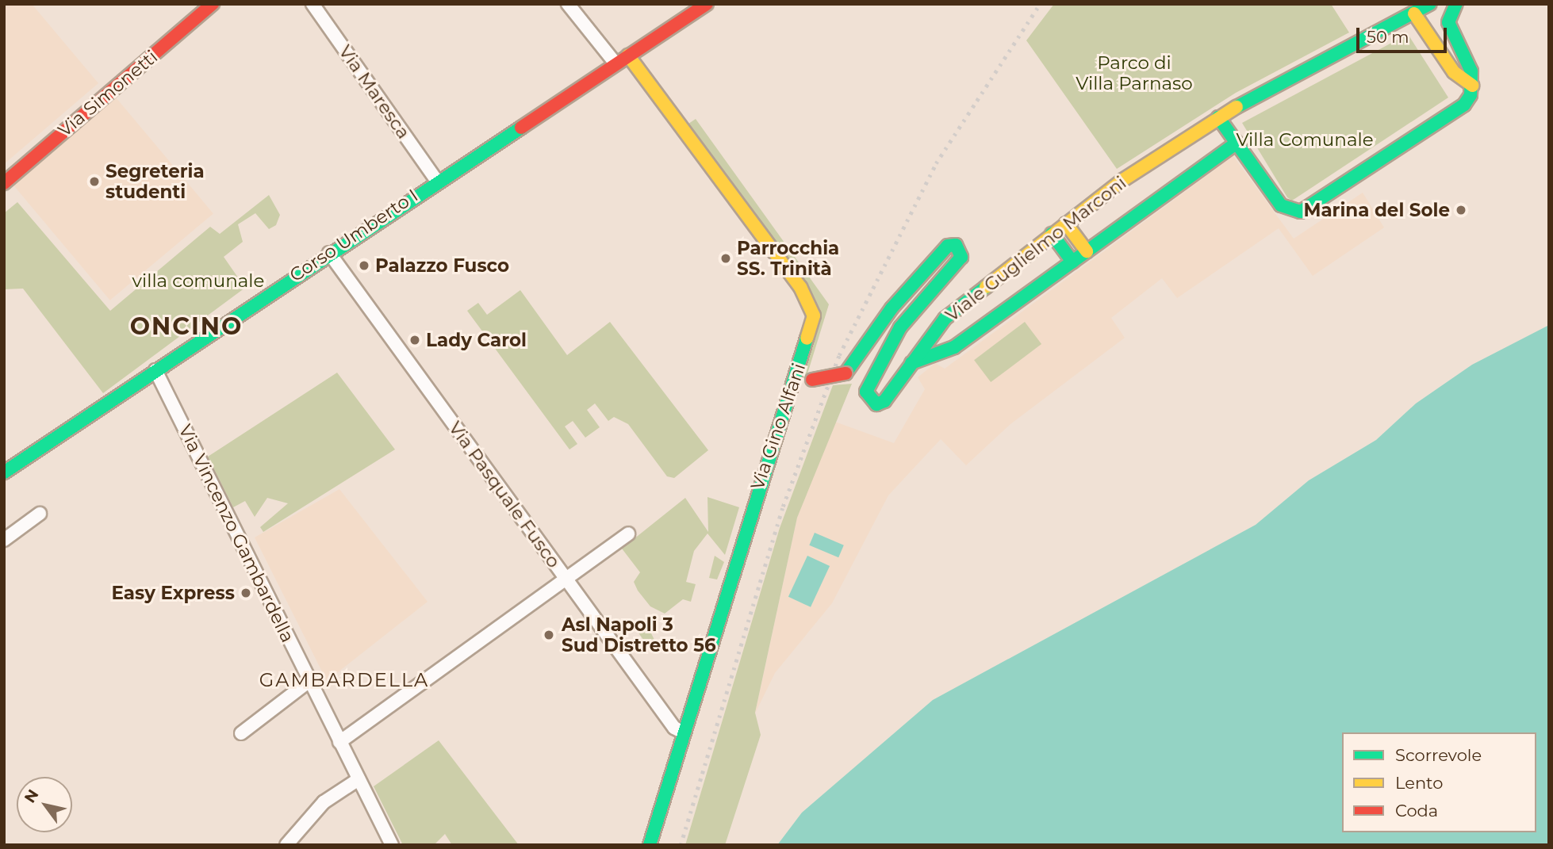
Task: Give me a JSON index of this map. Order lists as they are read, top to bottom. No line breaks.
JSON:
{"streets":{"street":["Via Maresca","Via Simonetti","Corso Umberto I","Viale Guglielmo Marconi","Via Gino Alfani","Via Pasquale Fusco","Via Vincenzo Gambardella"]},"crossings":[["Via Maresca","Corso Umberto I"],["Corso Umberto I","Via Gino Alfani"],["Corso Umberto I","Via Pasquale Fusco"],["Corso Umberto I","Via Vincenzo Gambardella"],["Via Gino Alfani","Via Pasquale Fusco"]],"districts":["ONCINO","GAMBARDELLA"],"parks":["Parco di Villa Parnaso","Villa Comunale","villa comunale"],"places":["Segreteria studenti","Marina del Sole","Parrocchia SS. Trinità","Palazzo Fusco","Lady Carol","Easy Express","Asl Napoli 3 Sud Distretto 56"],"legend":["Scorrevole","Lento","Coda"],"scale_bar":"50 m","north":"top left"}
